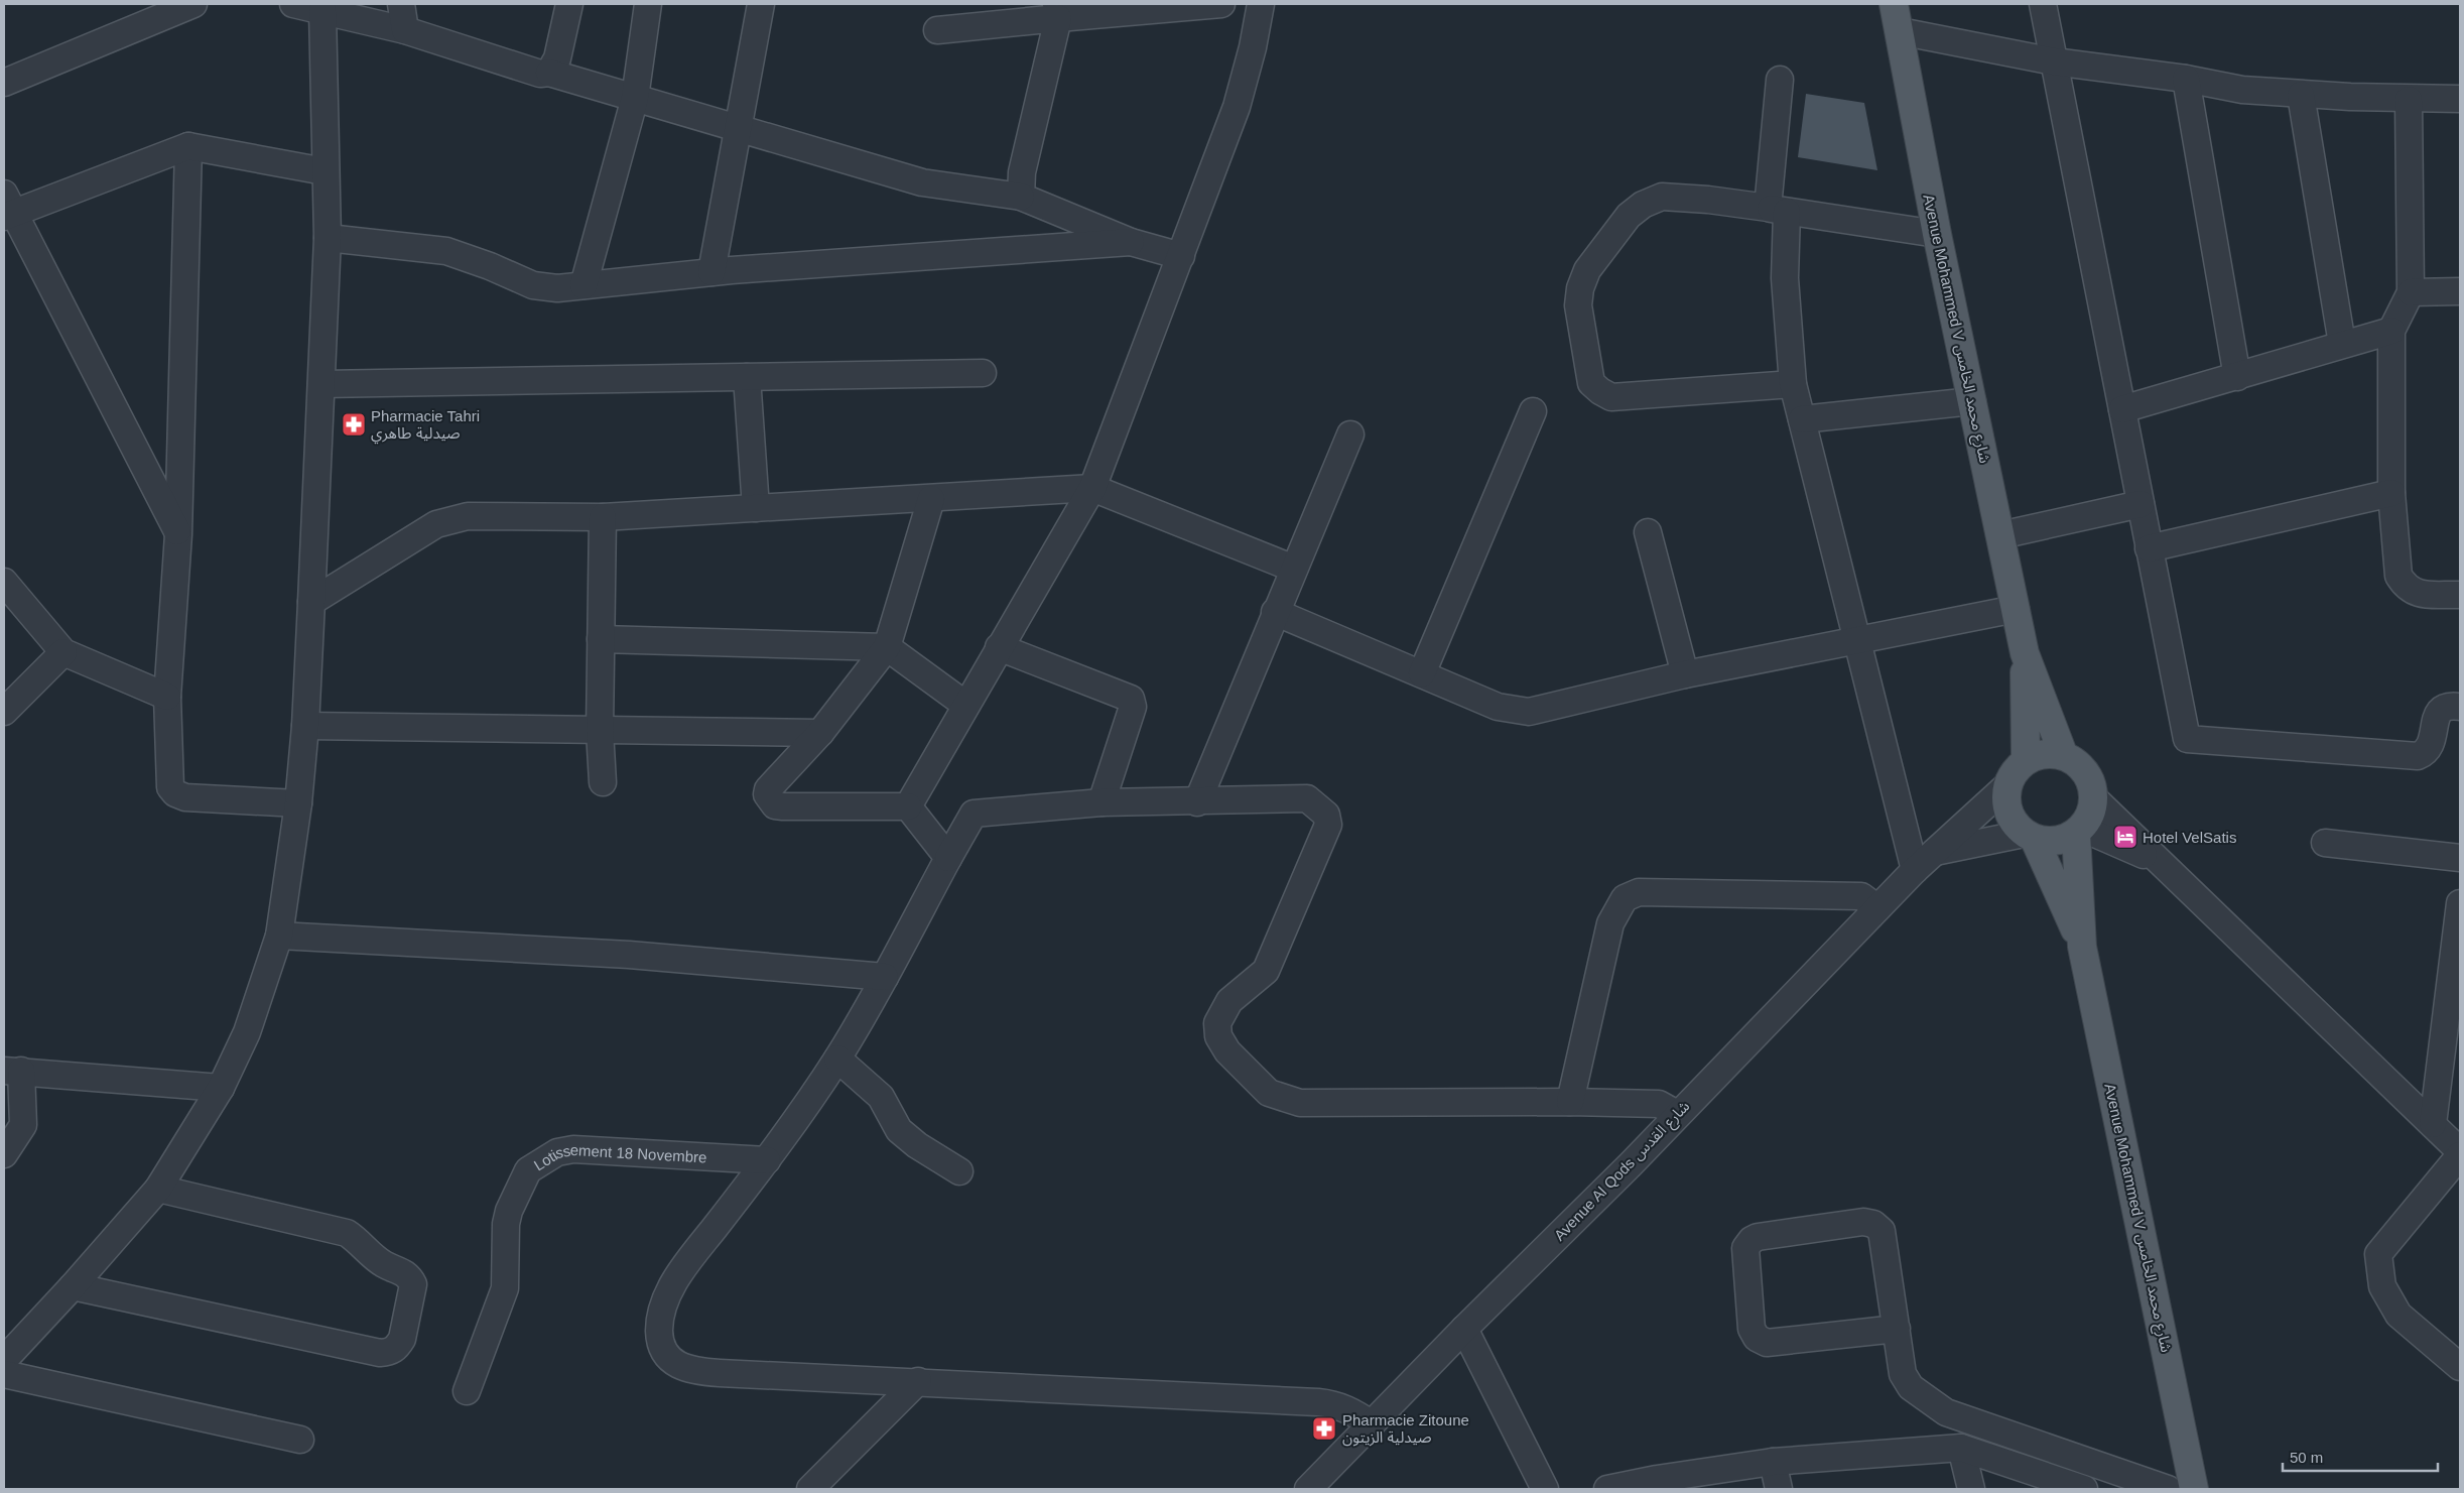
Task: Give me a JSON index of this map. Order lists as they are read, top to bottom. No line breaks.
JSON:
{"streets":{"main road":["Avenue Mohammed V شارع محمد الخامس"],"street":["Lotissement 18 Novembre","Avenue Al Qods شارع القدس"]},"crossings":[["Avenue Mohammed V شارع محمد الخامس","Avenue Al Qods شارع القدس"]],"places":{"pharmacy":["Pharmacie Tahri صيدلية طاهري","Pharmacie Zitoune صيدلية الزيتون"],"hotel":["Hotel VelSatis"]},"scale_bar":"50 m"}
